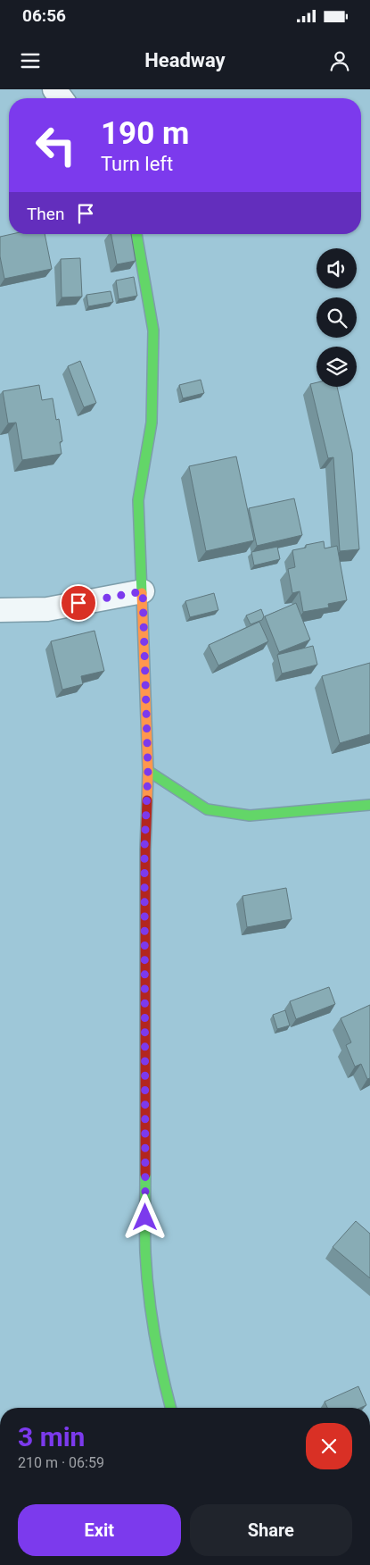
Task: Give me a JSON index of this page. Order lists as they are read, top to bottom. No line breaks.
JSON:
{"page":{"status":"06:56","header":"Headway","turn":["190 m","Turn left"],"then":"Then","heading":["3 min","210 m · 06:59"],"buttons":["Exit","Share"]}}
